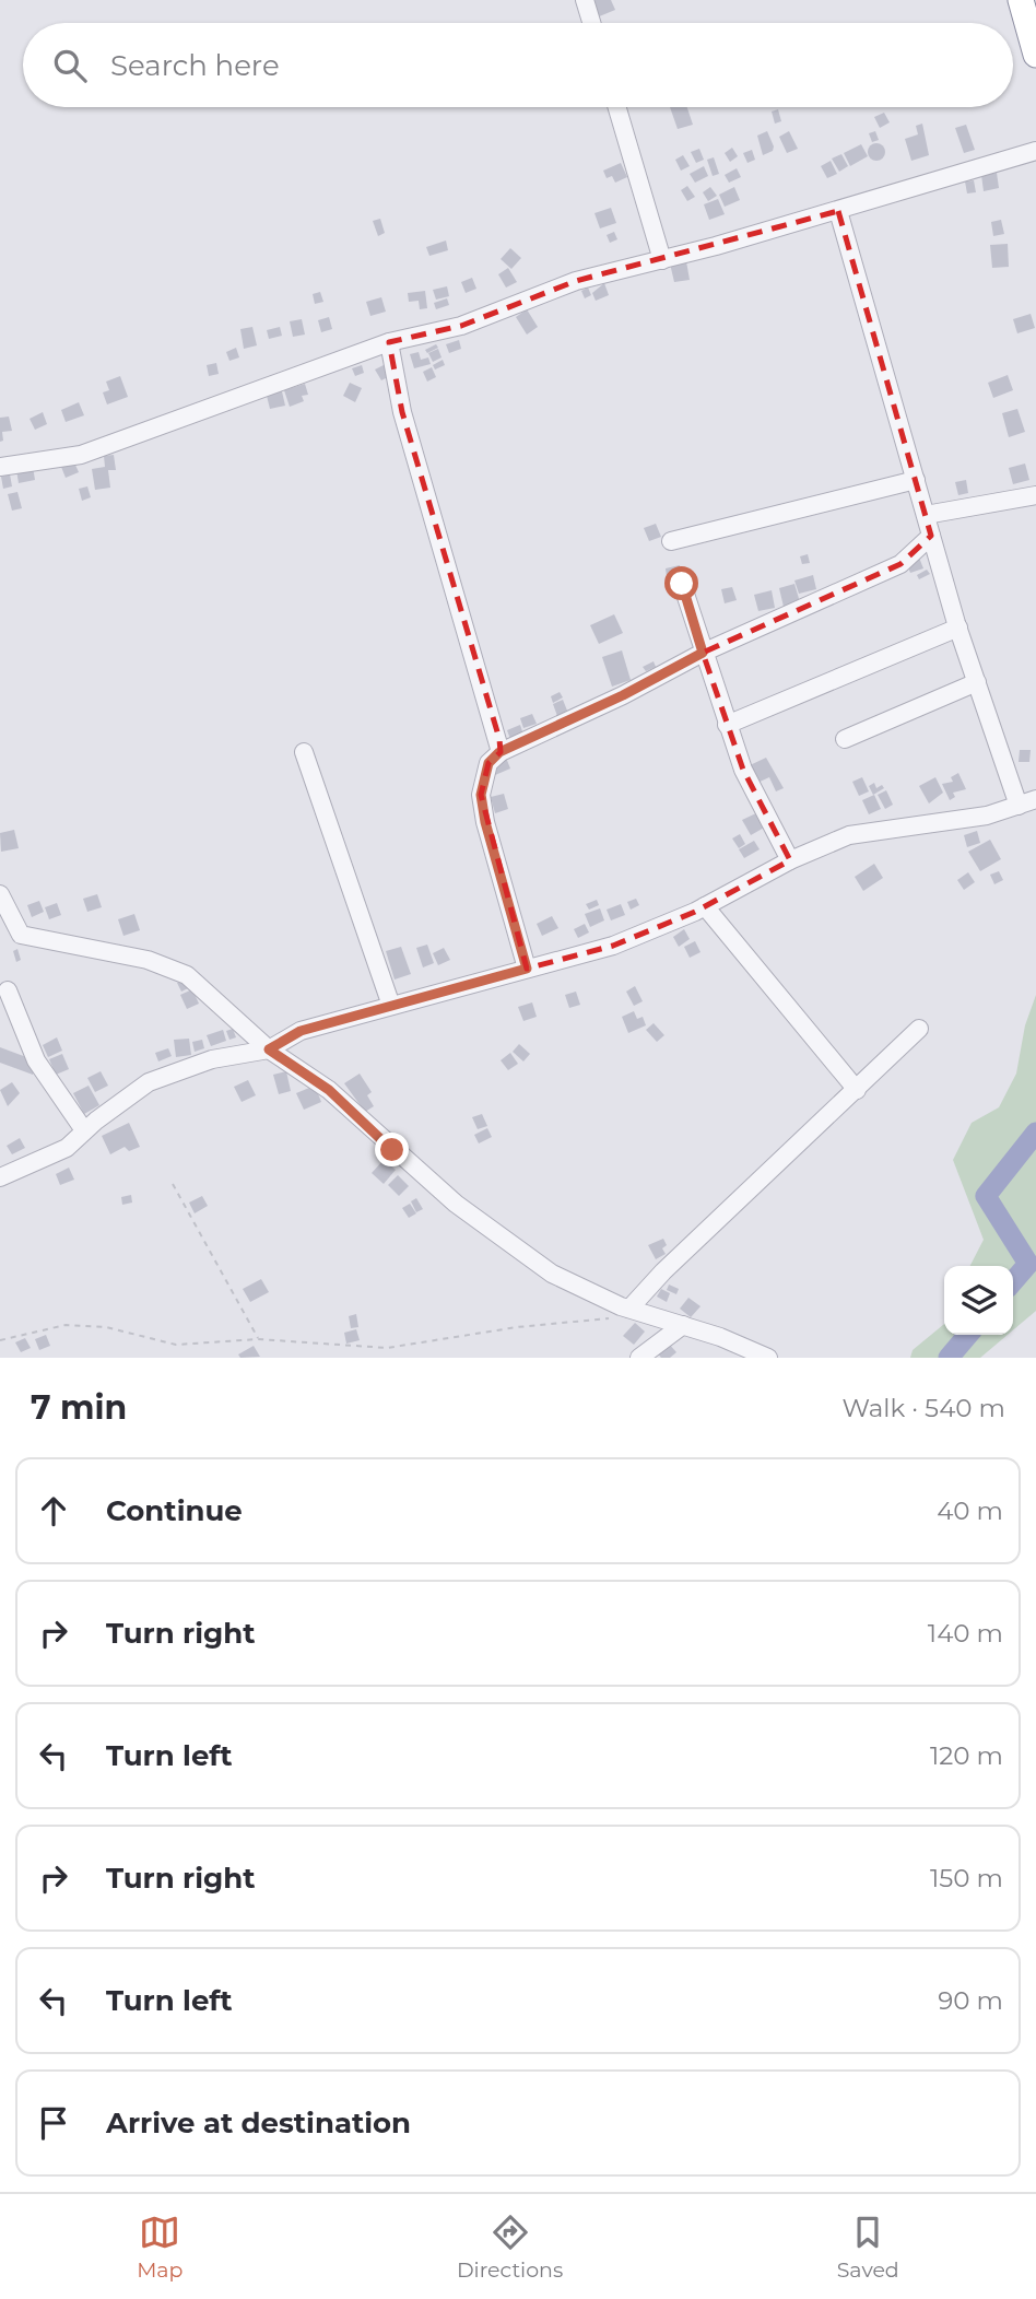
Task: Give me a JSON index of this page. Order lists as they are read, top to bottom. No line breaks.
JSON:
{"page":{"search":"Search here","heading":["7 min","Walk · 540 m"],"list":[["Continue","40 m"],["Turn right","140 m"],["Turn left","120 m"],["Turn right","150 m"],["Turn left","90 m"],"Arrive at destination"],"nav":["Map","Directions","Saved"]}}
